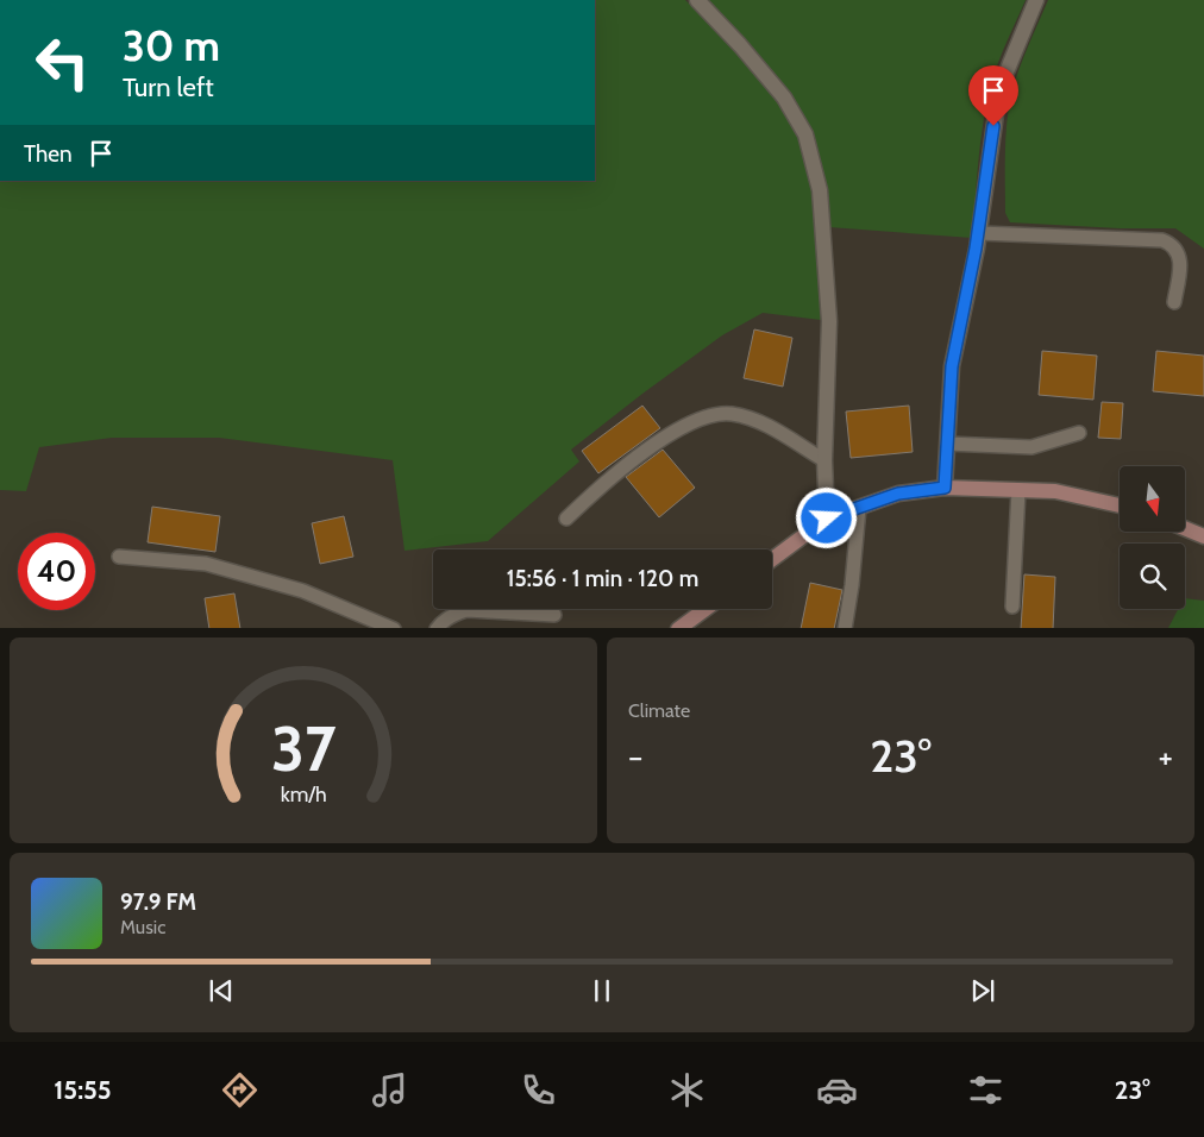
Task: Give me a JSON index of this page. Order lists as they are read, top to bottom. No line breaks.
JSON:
{"north":"bottom","page":{"turn":["30 m","Turn left"],"then":"Then","limit":"40","trip":"15:56 · 1 min · 120 m","tile":"Climate","heat":["−","23°","+"],"song":["97.9 FM","Music"],"tabs":["15:55","23°"],"gauge":["37","km/h"]}}
